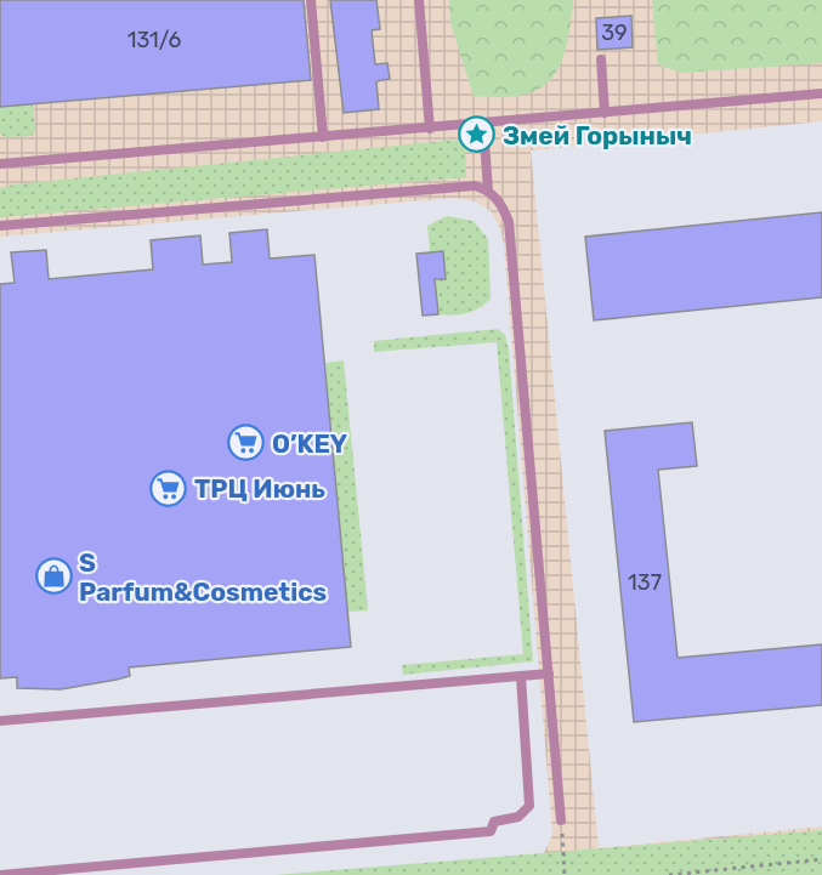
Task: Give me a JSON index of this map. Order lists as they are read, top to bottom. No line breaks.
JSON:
{"places":{"place":["Змей Горыныч"],"supermarket":["O’KEY","ТРЦ Июнь"],"shop":["S Parfum&Cosmetics"]},"house_numbers":["39","131/6","137"]}
